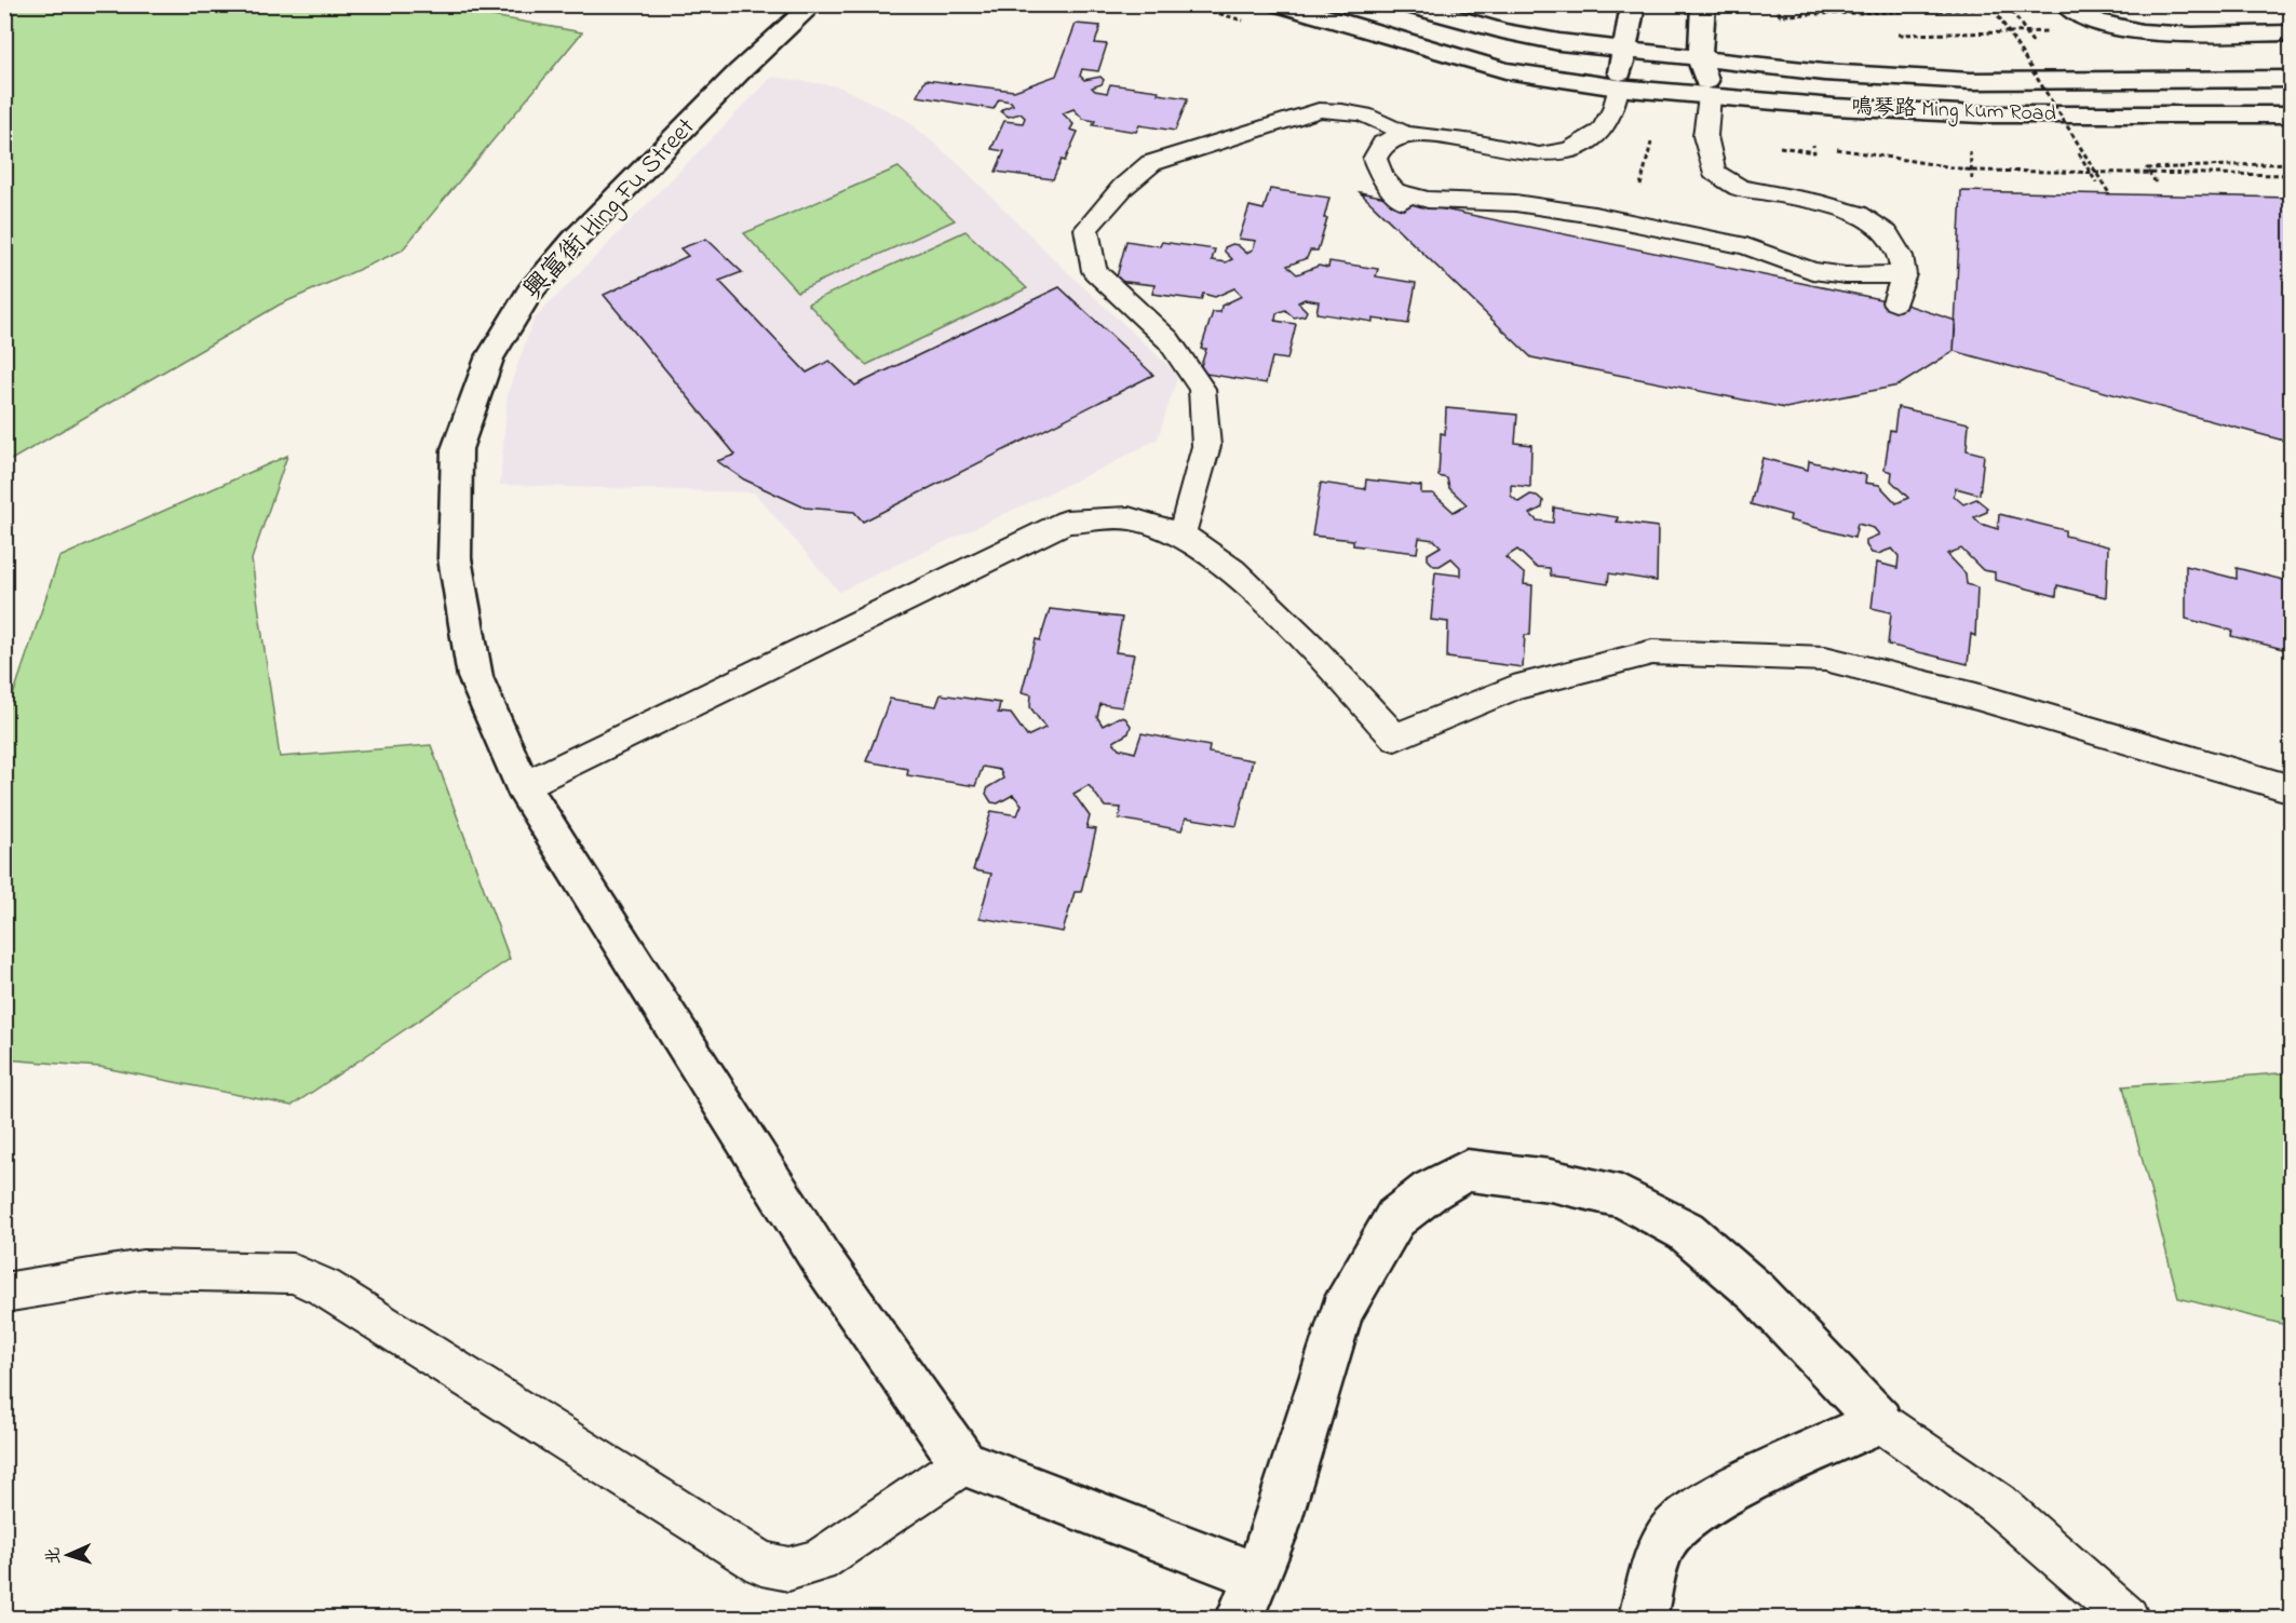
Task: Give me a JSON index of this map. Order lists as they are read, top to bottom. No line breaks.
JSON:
{"streets":{"street":["鳴琴路 Ming Kum Road","興富街 Hing Fu Street"]},"north":"left"}
